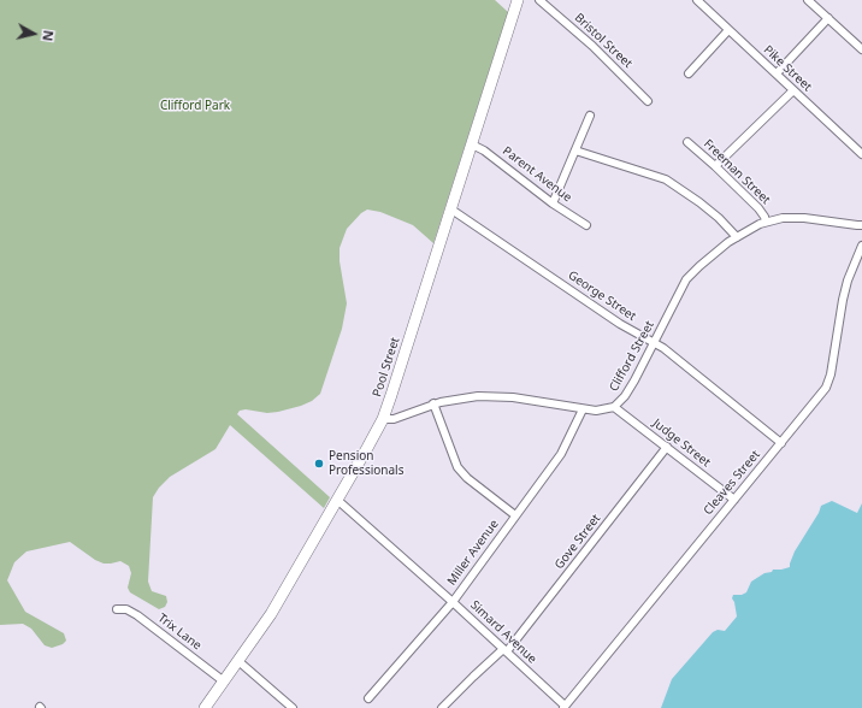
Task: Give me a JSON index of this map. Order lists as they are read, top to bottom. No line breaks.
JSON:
{"streets":{"main road":["Pool Street"],"street":["Bristol Street","Pike Street","Freeman Street","Parent Avenue","George Street","Clifford Street","Judge Street","Cleaves Street","Gove Street","Miller Avenue","Trix Lane","Simard Avenue"]},"crossings":[["Freeman Street","Clifford Street"],["Parent Avenue","Pool Street"],["George Street","Clifford Street"],["George Street","Pool Street"],["George Street","Cleaves Street"],["Clifford Street","Pool Street"],["Clifford Street","Judge Street"],["Clifford Street","Miller Avenue"],["Pool Street","Trix Lane"],["Pool Street","Simard Avenue"],["Judge Street","Cleaves Street"],["Judge Street","Gove Street"],["Cleaves Street","Simard Avenue"],["Gove Street","Simard Avenue"],["Miller Avenue","Simard Avenue"]],"parks":["Clifford Park"],"places":["Pension Professionals"],"north":"right"}
